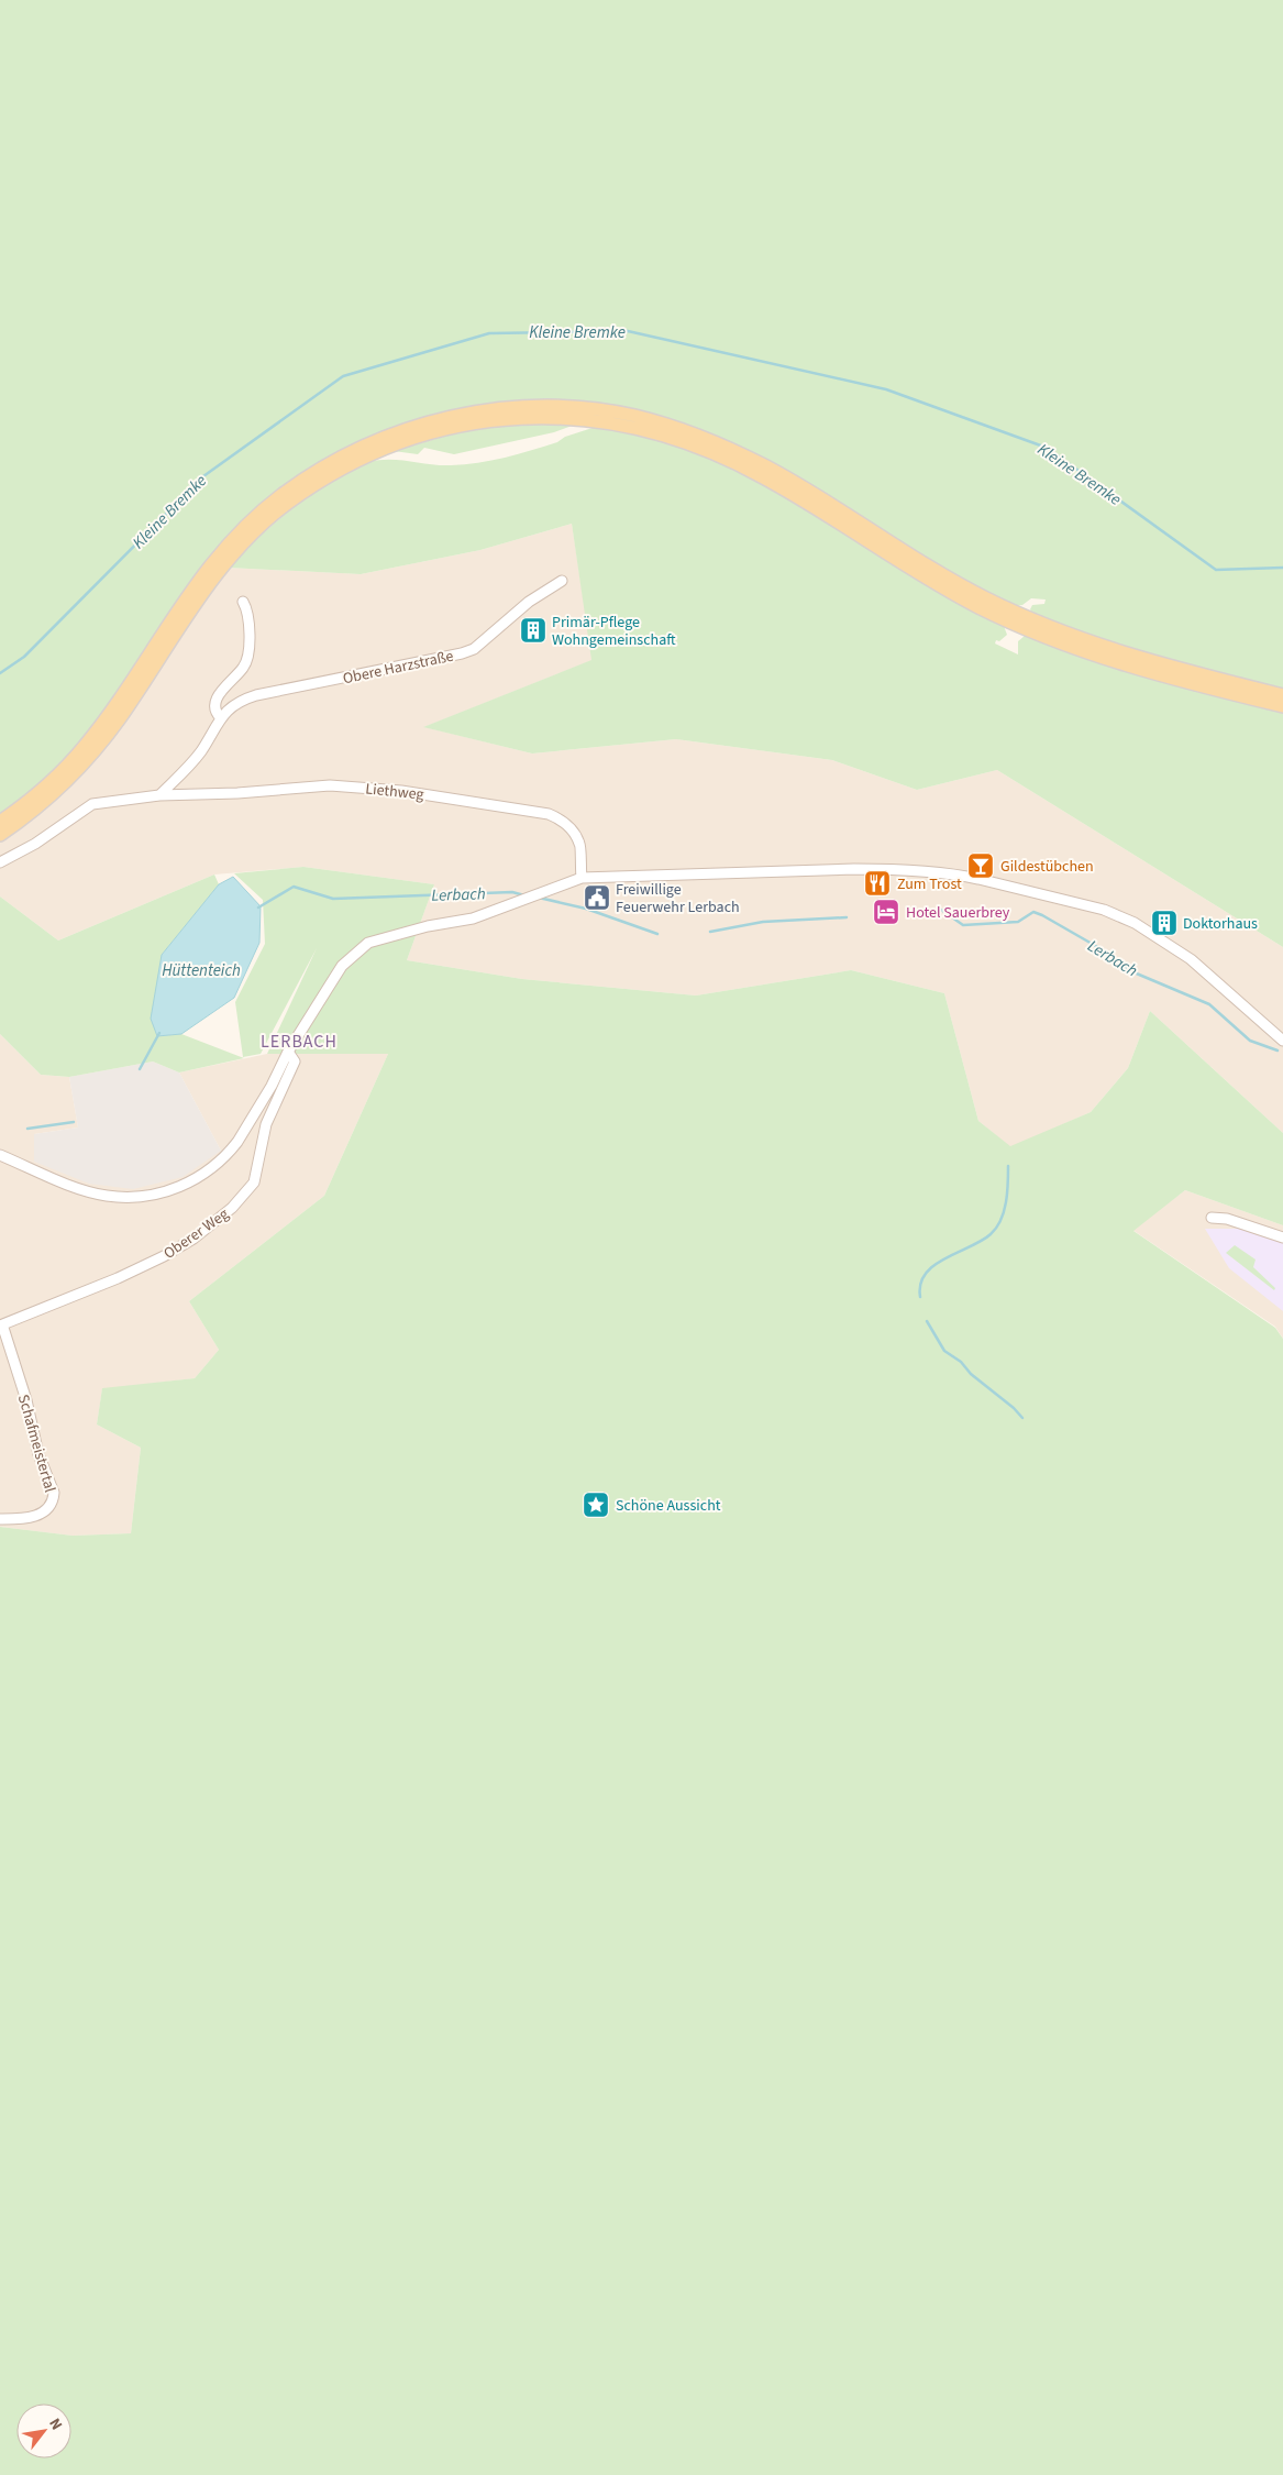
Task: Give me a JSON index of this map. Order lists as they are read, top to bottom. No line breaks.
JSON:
{"streets":{"street":["Obere Harzstraße","Liethweg","Oberer Weg","Schafmeistertal"]},"crossings":[["Obere Harzstraße","Liethweg"],["Oberer Weg","Schafmeistertal"]],"districts":["LERBACH"],"water":["Kleine Bremke","Lerbach","Hüttenteich"],"places":{"building":["Primär-Pflege Wohngemeinschaft","Doktorhaus"],"bar":["Gildestübchen"],"restaurant":["Zum Trost"],"public building":["Freiwillige Feuerwehr Lerbach"],"hotel":["Hotel Sauerbrey"],"place":["Schöne Aussicht"]},"north":"top right"}
